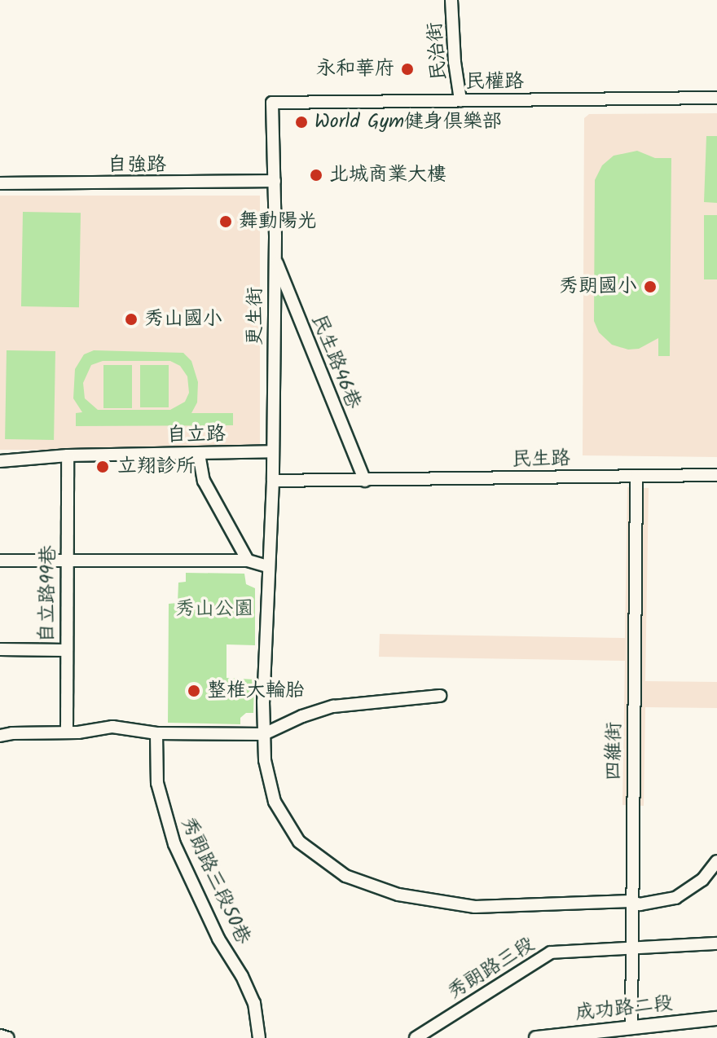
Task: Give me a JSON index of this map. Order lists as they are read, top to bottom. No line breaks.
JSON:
{"streets":{"street":["民治街","民權路","自強路","更生街","民生路46巷","自立路","民生路","自立路99巷","四維街","秀朗路三段50巷","秀朗路三段","成功路二段"]},"crossings":[["民治街","民權路"],["民權路","更生街"],["自強路","更生街"],["更生街","民生路46巷"],["更生街","自立路"],["民生路46巷","民生路"],["自立路","自立路99巷"],["民生路","四維街"],["四維街","秀朗路三段"],["四維街","成功路二段"]],"parks":["秀山公園"],"places":["永和華府","World Gym健身俱樂部","北城商業大樓","舞動陽光","秀朗國小","秀山國小","立翔診所","整椎大輪胎"]}
